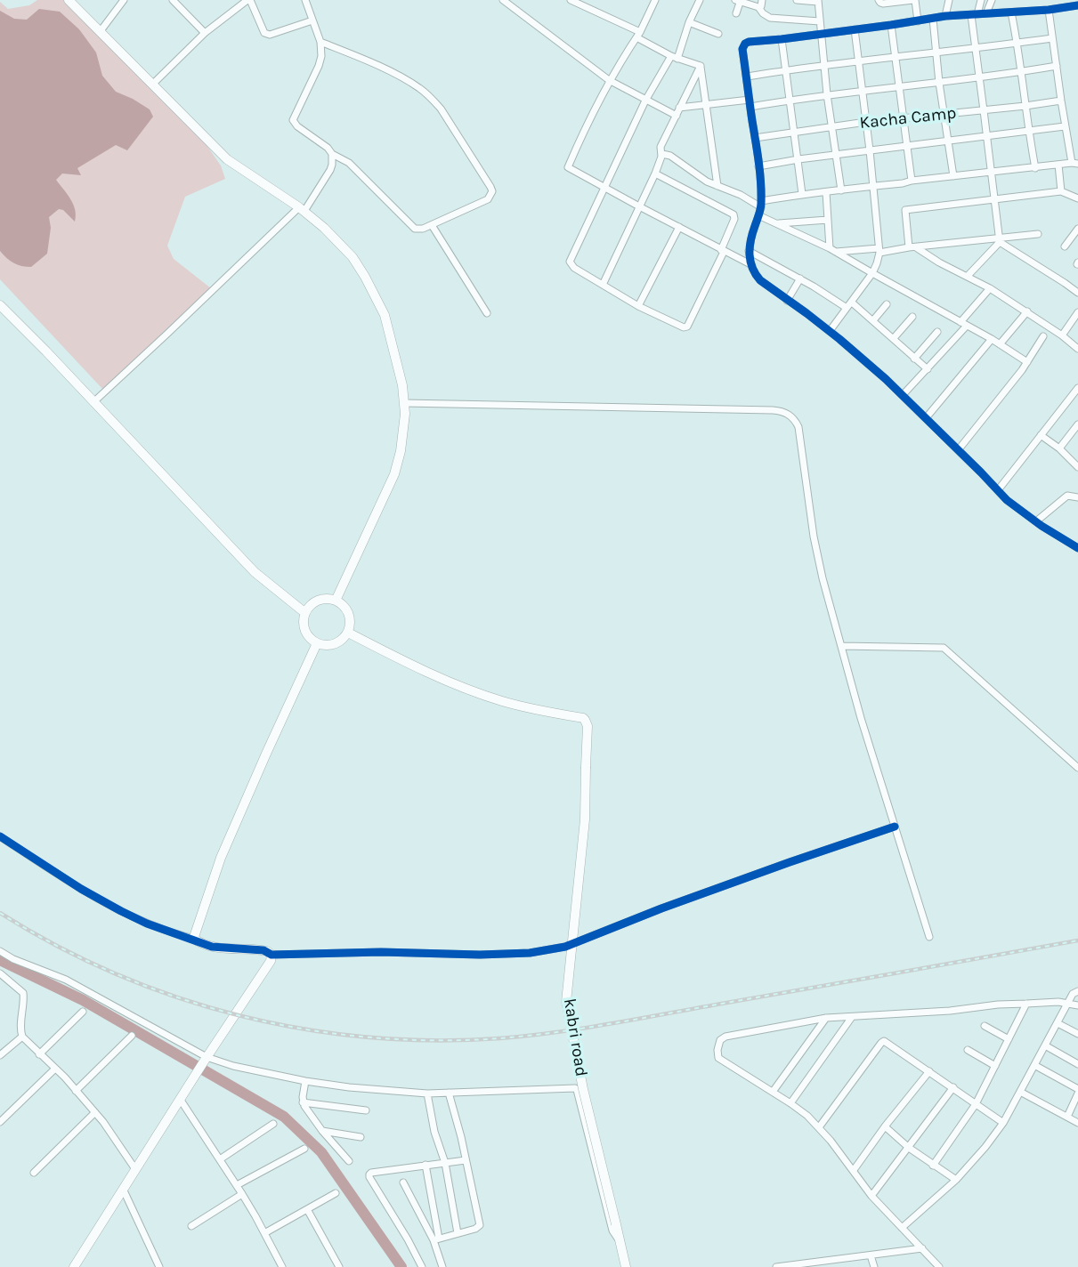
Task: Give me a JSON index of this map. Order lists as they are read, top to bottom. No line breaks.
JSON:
{"streets":{"street":["Kacha Camp","kabri road"]}}
